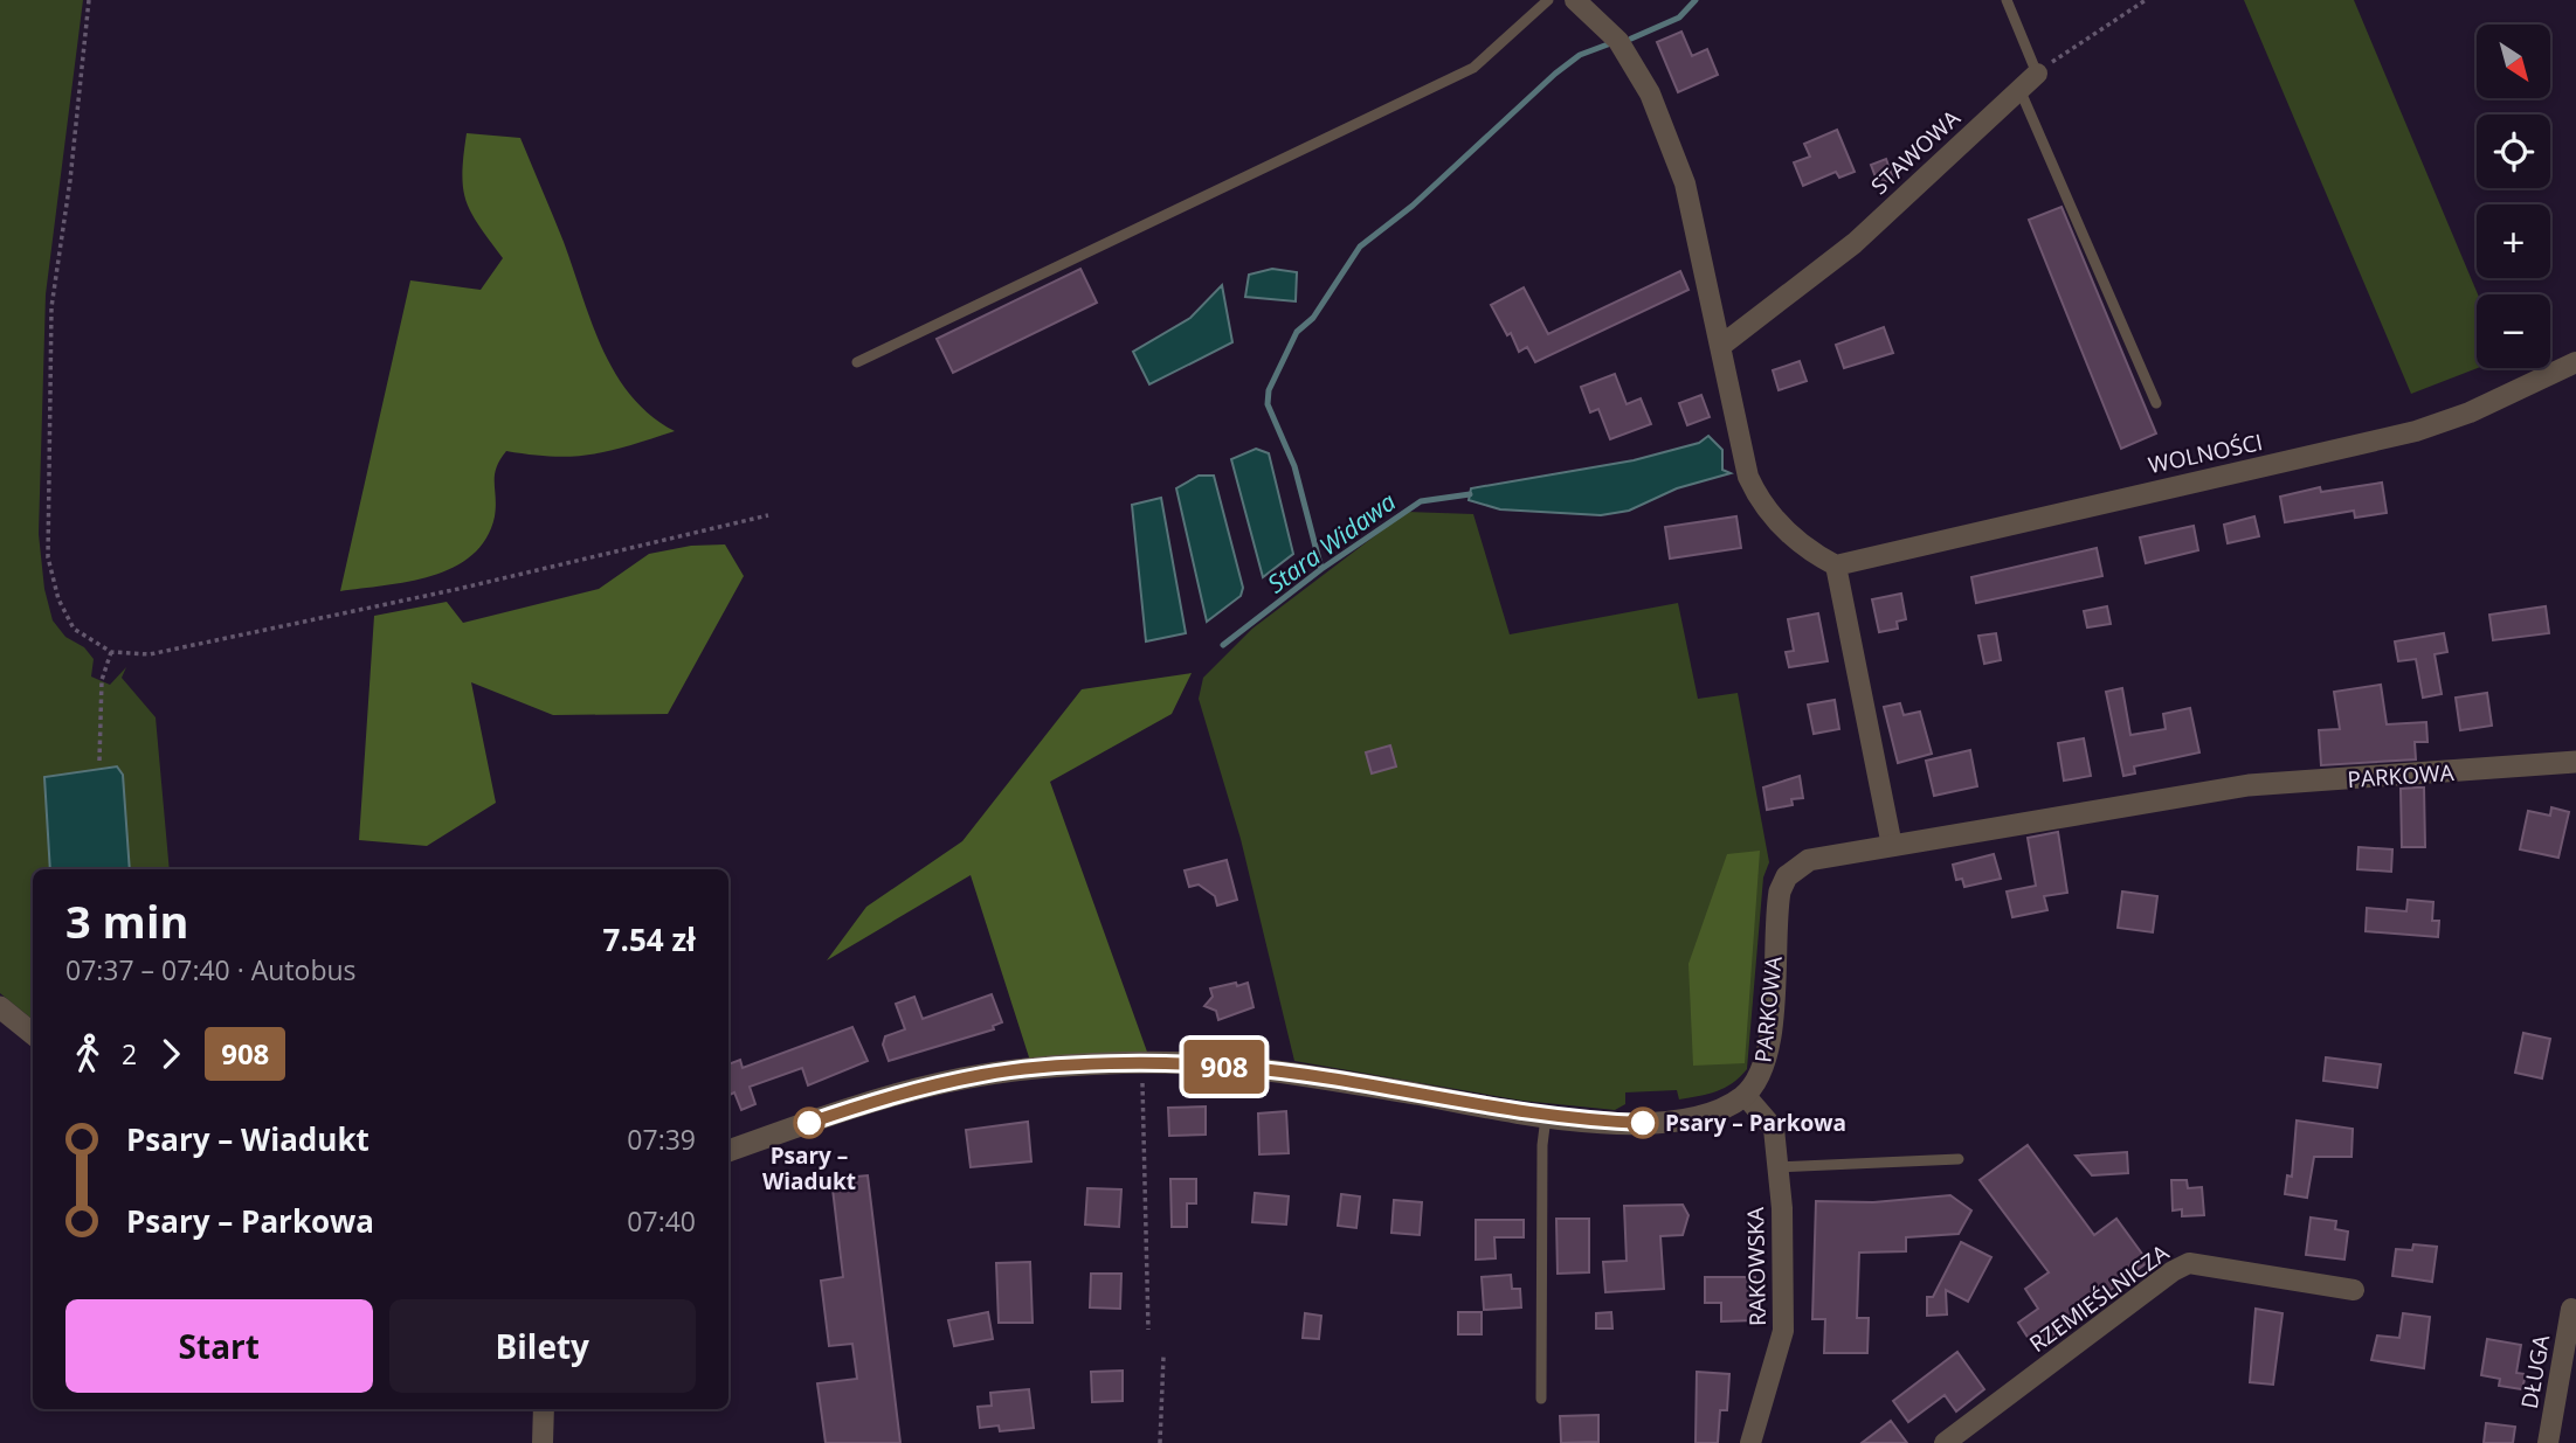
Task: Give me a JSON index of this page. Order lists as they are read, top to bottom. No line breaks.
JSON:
{"streets":{"street":["STAWOWA","WOLNOŚCI","PARKOWA","RAKOWSKA","RZEMIEŚLNICZA","DŁUGA"]},"crossings":[["PARKOWA","RAKOWSKA"]],"water":["Stara Widawa"],"places":["Psary – Wiadukt","Psary – Parkowa"],"lines":["bus line 908"],"north":"bottom right","page":{"on_map":"908","map_buttons":["+","−"],"heading":["3 min","07:37 – 07:40 · Autobus","7.54 zł"],"legs":["2","908"],"list":[{"name":"Psary – Wiadukt","value":"07:39"},{"name":"Psary – Parkowa","value":"07:40"}],"buttons":["Start","Bilety"]}}
